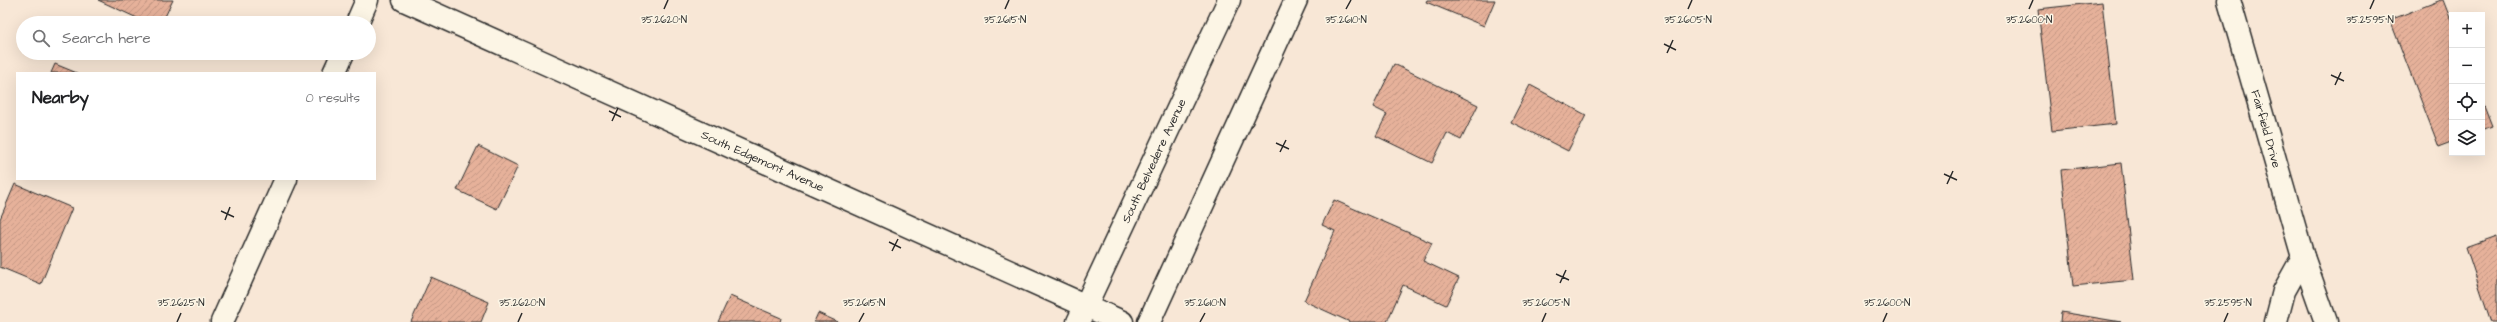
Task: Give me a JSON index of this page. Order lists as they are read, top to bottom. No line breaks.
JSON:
{"streets":{"street":["Fairfield Drive","South Edgemont Avenue","South Belvedere Avenue"]},"crossings":[["South Edgemont Avenue","South Belvedere Avenue"]],"page":{"map_buttons":["+","−"],"search":"Search here","heading":["Nearby","0 results"]},"coordinates":["35.2620°N","35.2615°N","35.2610°N","35.2605°N","35.2600°N","35.2595°N","35.2625°N"]}
